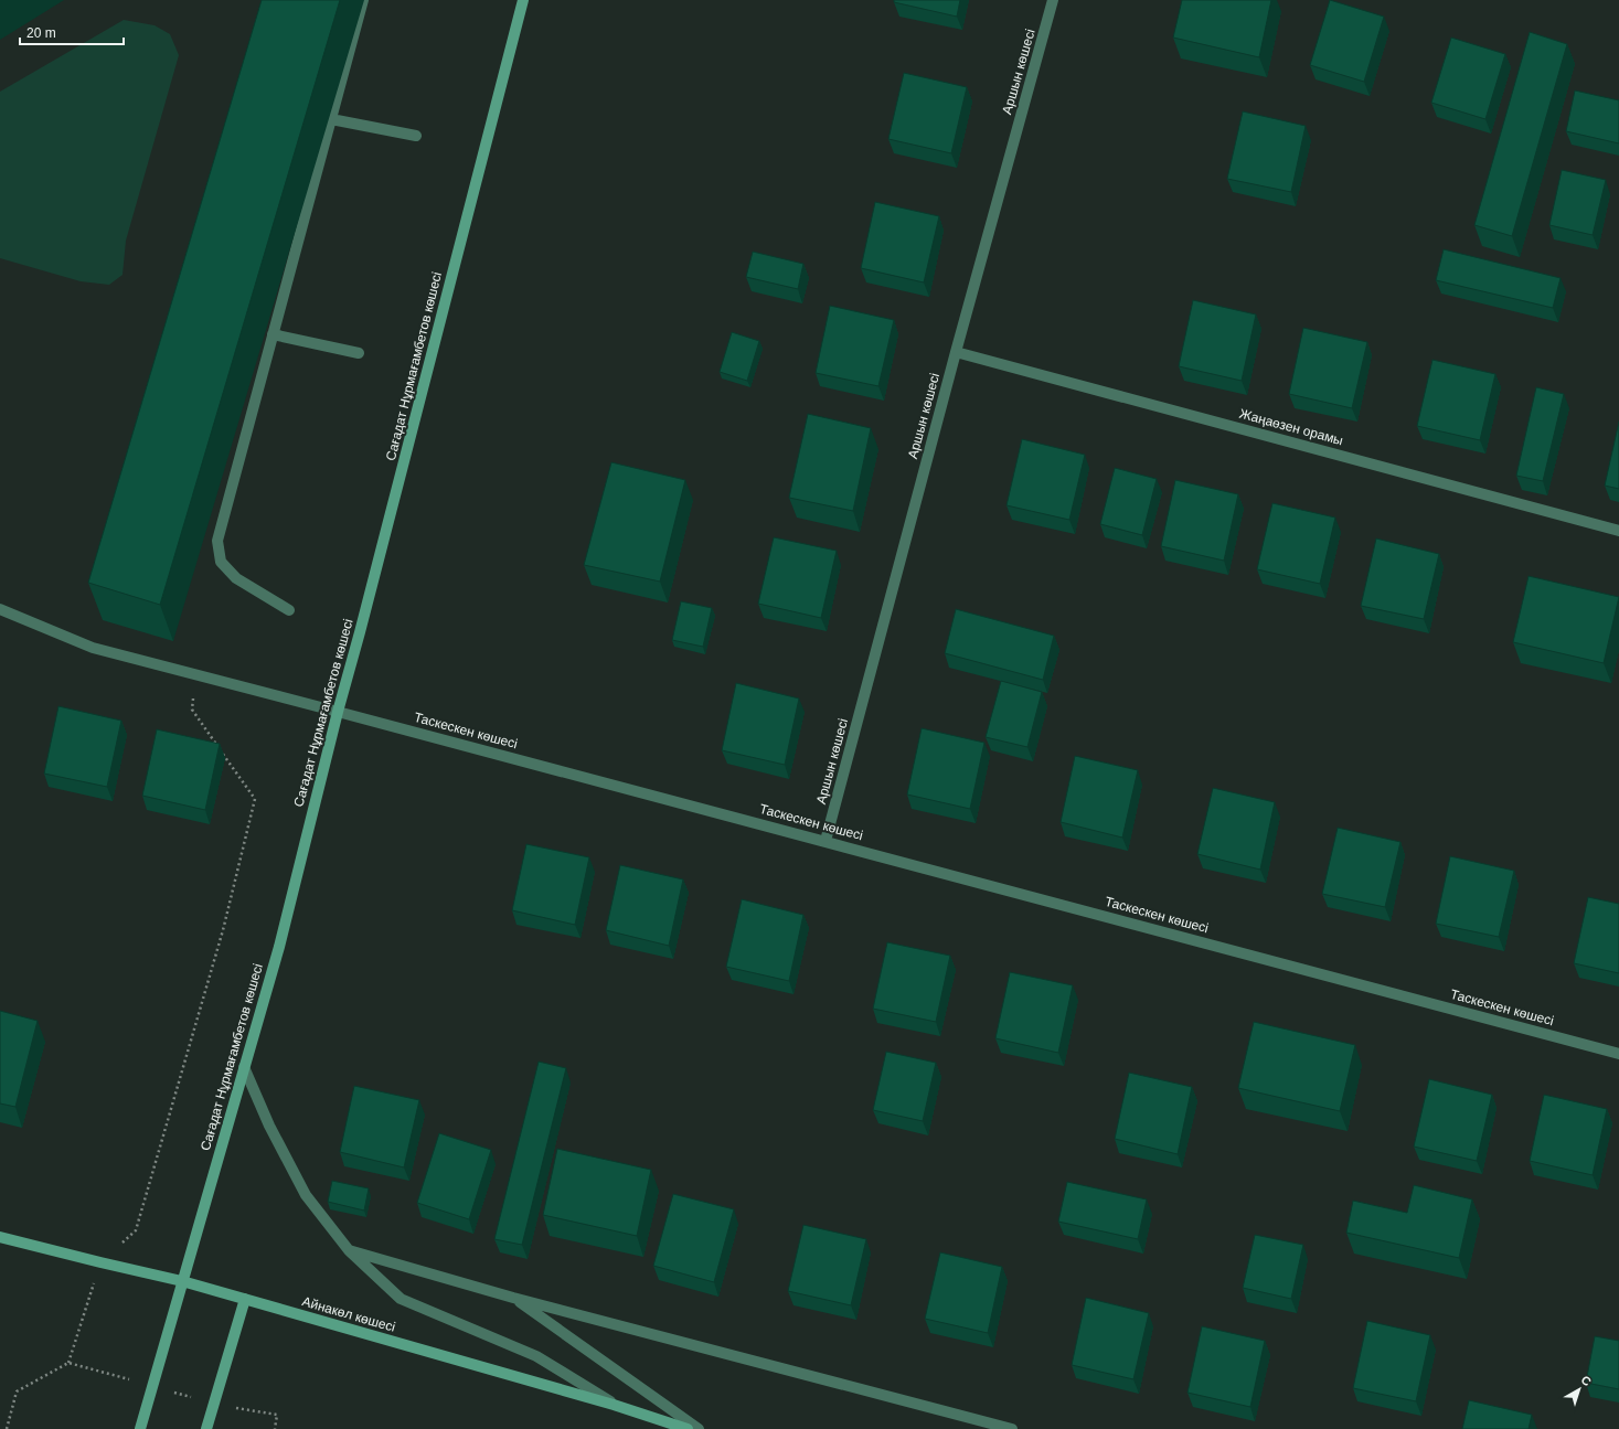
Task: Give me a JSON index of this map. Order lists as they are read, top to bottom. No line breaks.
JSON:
{"streets":{"street":["Аршын көшесі","Сағадат Нұрмағамбетов көшесі","Жаңаөзен орамы","Таскескен көшесі","Айнакөл көшесі"]},"crossings":[["Аршын көшесі","Жаңаөзен орамы"],["Аршын көшесі","Таскескен көшесі"],["Сағадат Нұрмағамбетов көшесі","Таскескен көшесі"],["Сағадат Нұрмағамбетов көшесі","Айнакөл көшесі"]],"scale_bar":"20 m","north":"top right"}
